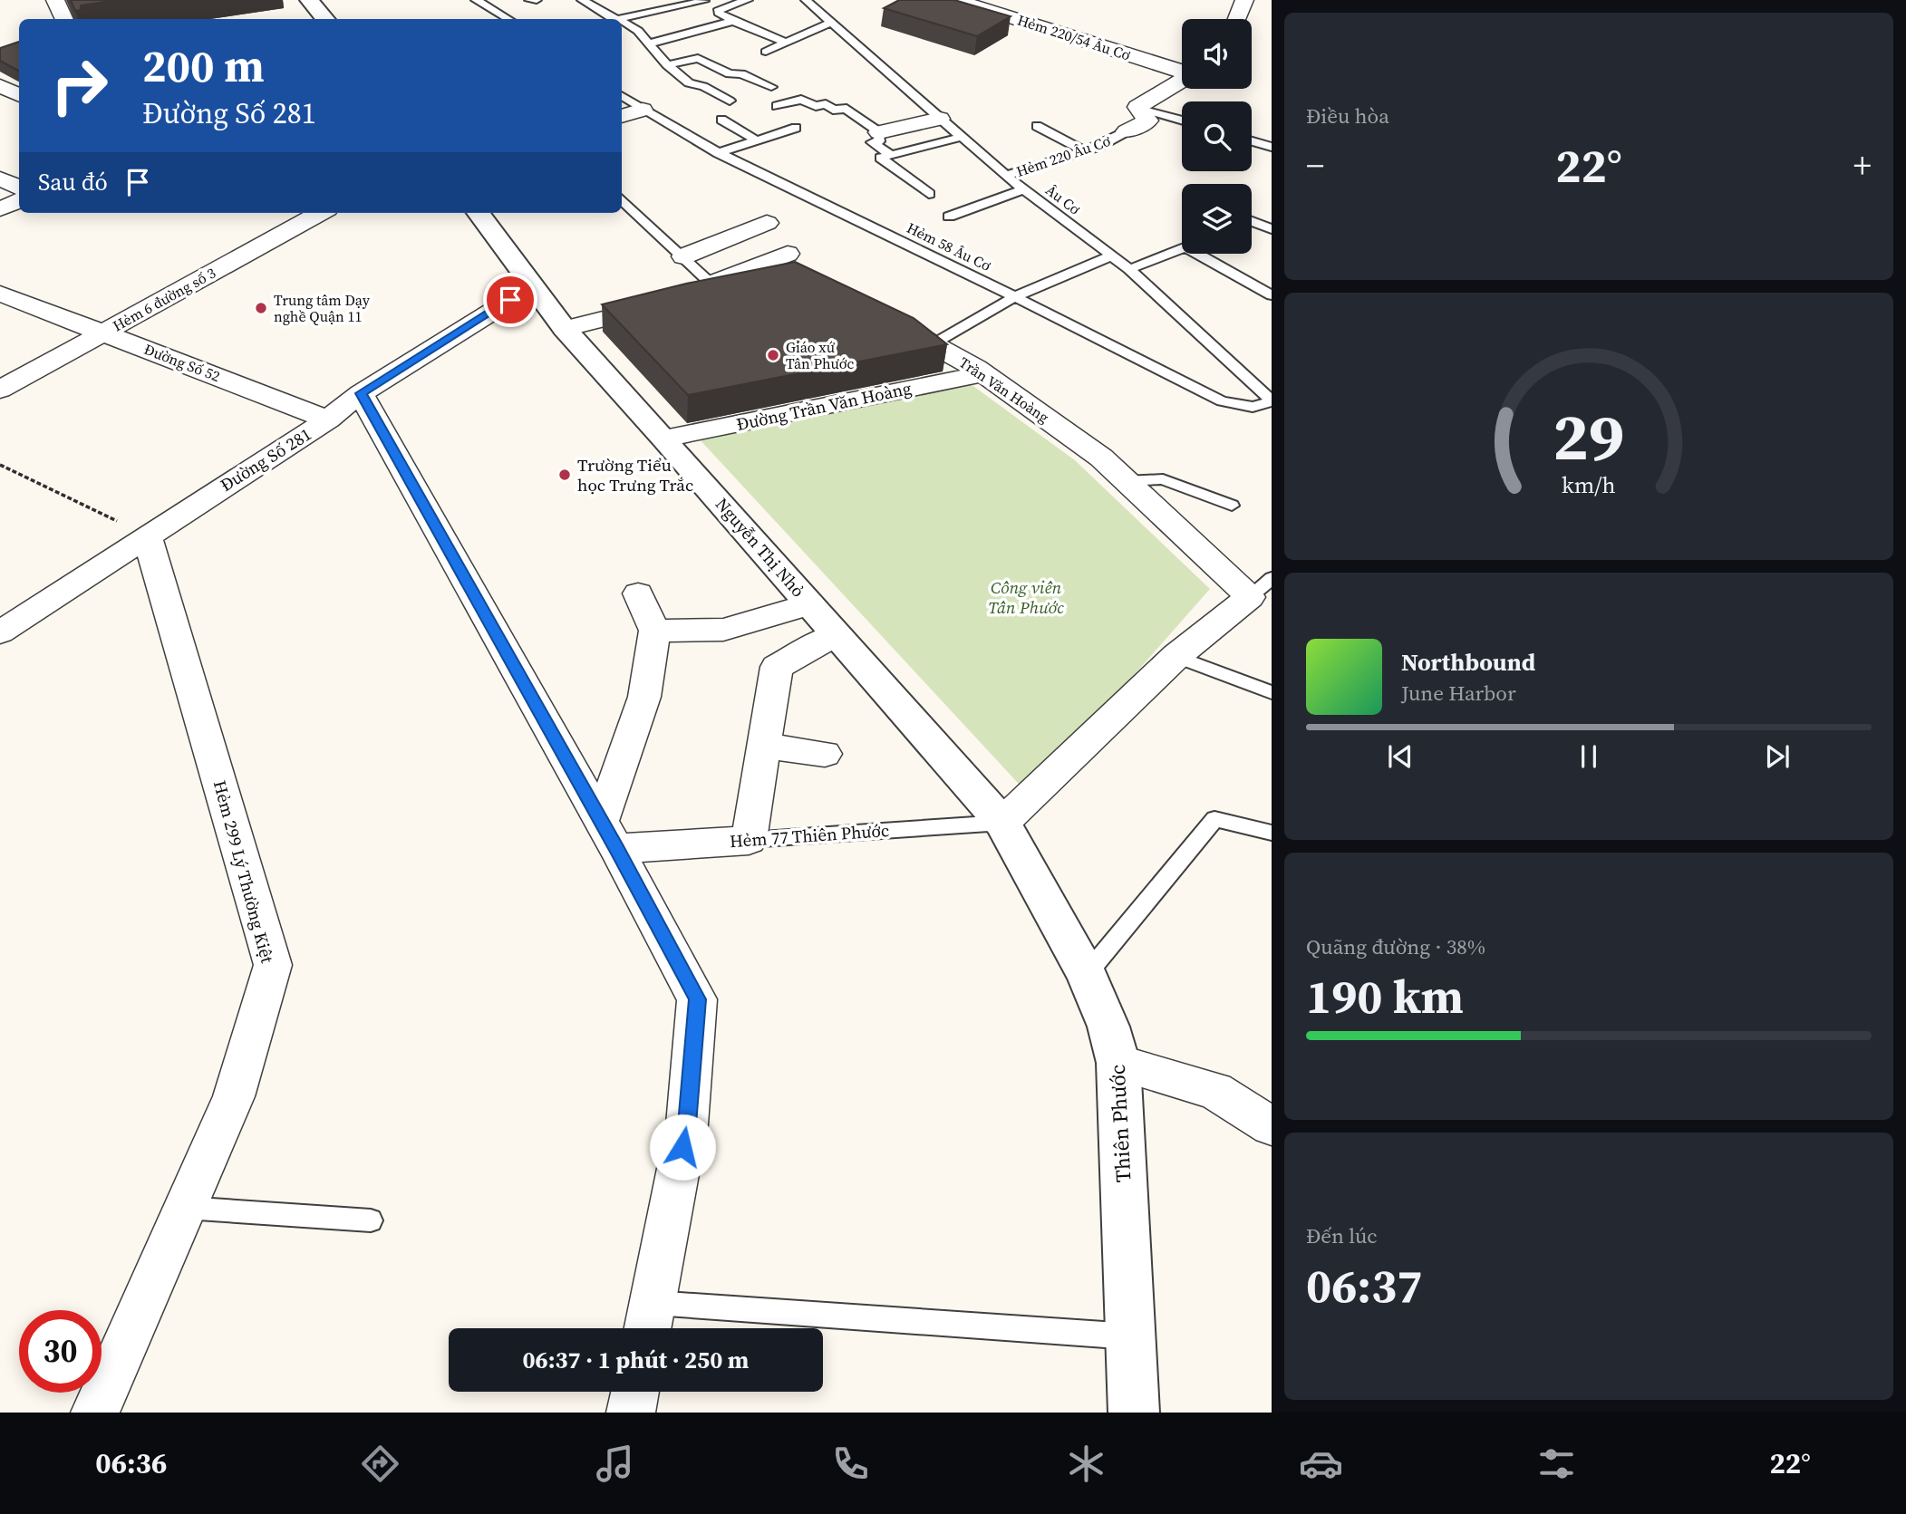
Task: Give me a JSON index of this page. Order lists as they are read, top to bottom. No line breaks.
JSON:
{"streets":{"street":["Hẻm 220/54 Âu Cơ","Hẻm 220 Âu Cơ","Hẻm 6 đường số 3","Đường Số 52","Trần Văn Hoàng","Đường Trần Văn Hoàng","Đường Số 281","Nguyễn Thị Nhỏ","Hẻm 77 Thiên Phước","Hẻm 299 Lý Thường Kiệt","Thiên Phước"],"lane":["Âu Cơ","Hẻm 58 Âu Cơ"]},"crossings":[["Hẻm 220 Âu Cơ","Âu Cơ"],["Âu Cơ","Hẻm 58 Âu Cơ"],["Hẻm 6 đường số 3","Đường Số 52"],["Đường Số 52","Đường Số 281"],["Trần Văn Hoàng","Đường Trần Văn Hoàng"],["Trần Văn Hoàng","Nguyễn Thị Nhỏ"],["Trần Văn Hoàng","Hẻm 77 Thiên Phước"],["Trần Văn Hoàng","Thiên Phước"],["Đường Trần Văn Hoàng","Nguyễn Thị Nhỏ"],["Đường Số 281","Nguyễn Thị Nhỏ"],["Đường Số 281","Hẻm 299 Lý Thường Kiệt"],["Nguyễn Thị Nhỏ","Hẻm 77 Thiên Phước"],["Nguyễn Thị Nhỏ","Thiên Phước"],["Hẻm 77 Thiên Phước","Thiên Phước"]],"parks":["Công viên Tân Phước"],"places":["Trung tâm Dạy nghề Quận 11","Giáo xứ Tân Phước","Trường Tiểu học Trưng Trắc"],"page":{"tile":["Điều hòa",["Quãng đường · 38%","190 km"],["Đến lúc","06:37"]],"turn":["200 m","Đường Số 281"],"heat":["−","22°","+"],"then":"Sau đó","song":["Northbound","June Harbor"],"limit":"30","trip":"06:37 · 1 phút · 250 m","tabs":["06:36","22°"],"gauge":["29","km/h"]}}
